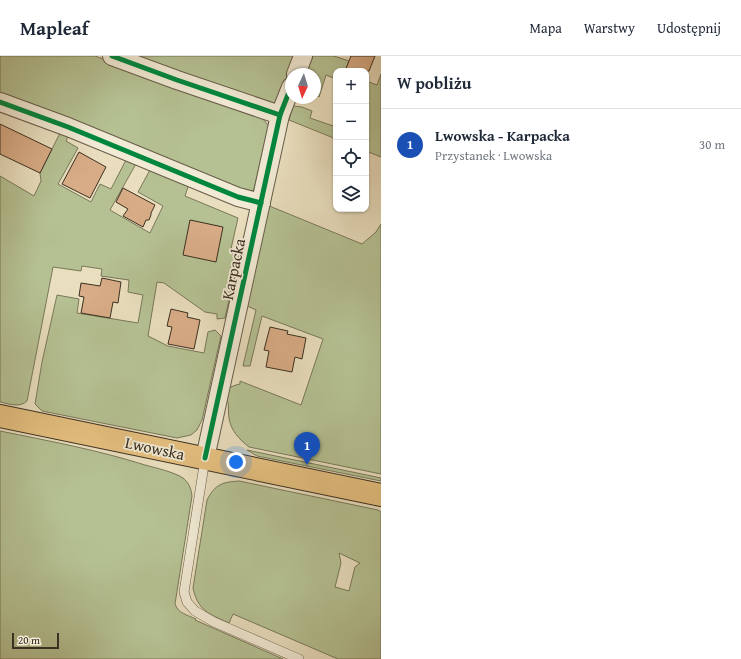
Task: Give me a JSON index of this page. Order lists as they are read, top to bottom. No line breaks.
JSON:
{"streets":{"main road":["Lwowska"],"street":["Karpacka"]},"crossings":[["Karpacka","Lwowska"]],"scale_bar":"20 m","north":"bottom","page":{"header":"Mapleaf","nav":["Mapa","Warstwy","Udostępnij"],"heading":"W pobliżu","map_buttons":["+","−"],"list":[{"mark":"1","name":"Lwowska - Karpacka","note":"Przystanek · Lwowska","value":"30 m"}],"pins":"1","scale":"20 m"}}
